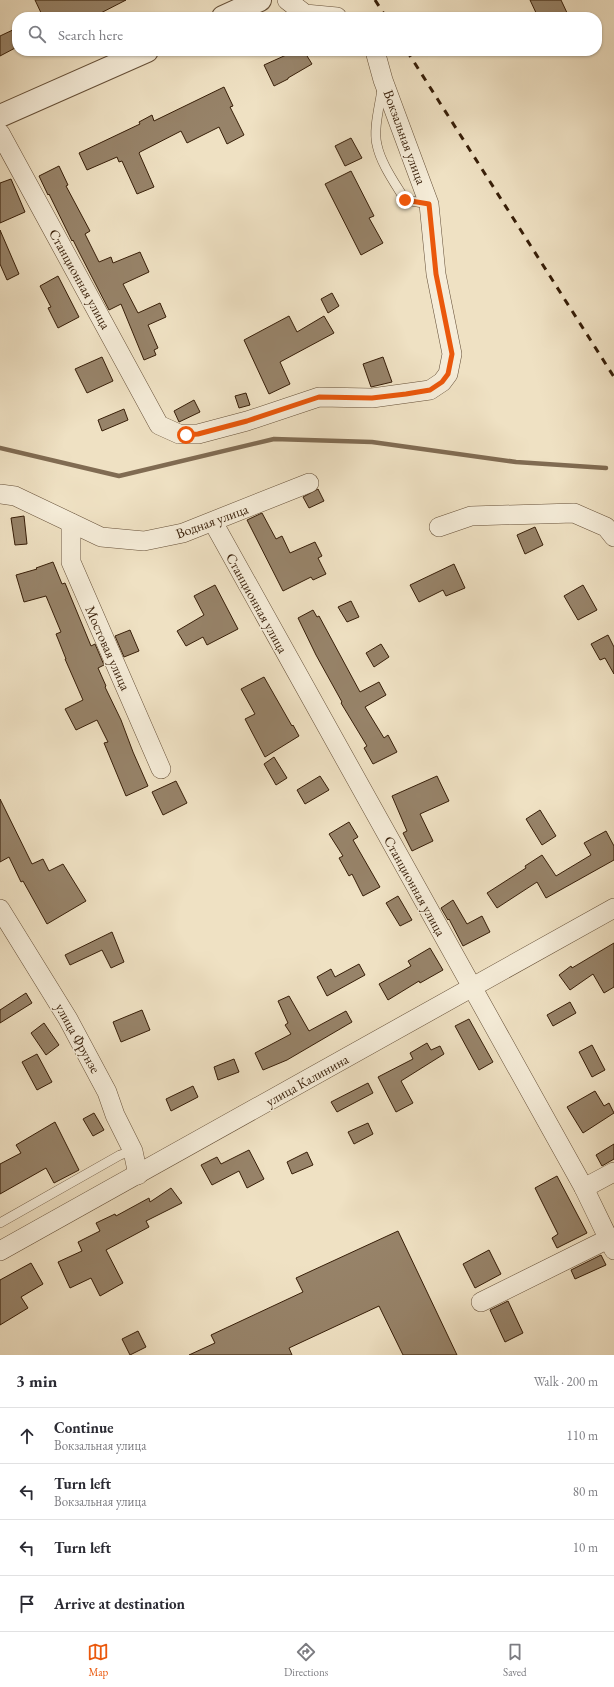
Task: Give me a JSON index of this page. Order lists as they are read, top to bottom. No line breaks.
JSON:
{"streets":{"street":["Вокзальная улица","Станционная улица","Водная улица","Мостовая улица","улица Фрунзе","улица Калинина"]},"crossings":[["Вокзальная улица","Станционная улица"],["Станционная улица","Водная улица"],["Станционная улица","улица Калинина"],["Водная улица","Мостовая улица"],["улица Фрунзе","улица Калинина"]],"page":{"search":"Search here","heading":["3 min","Walk · 200 m"],"list":[["Continue","Вокзальная улица","110 m"],["Turn left","Вокзальная улица","80 m"],["Turn left","10 m"],"Arrive at destination"],"nav":["Map","Directions","Saved"]}}
